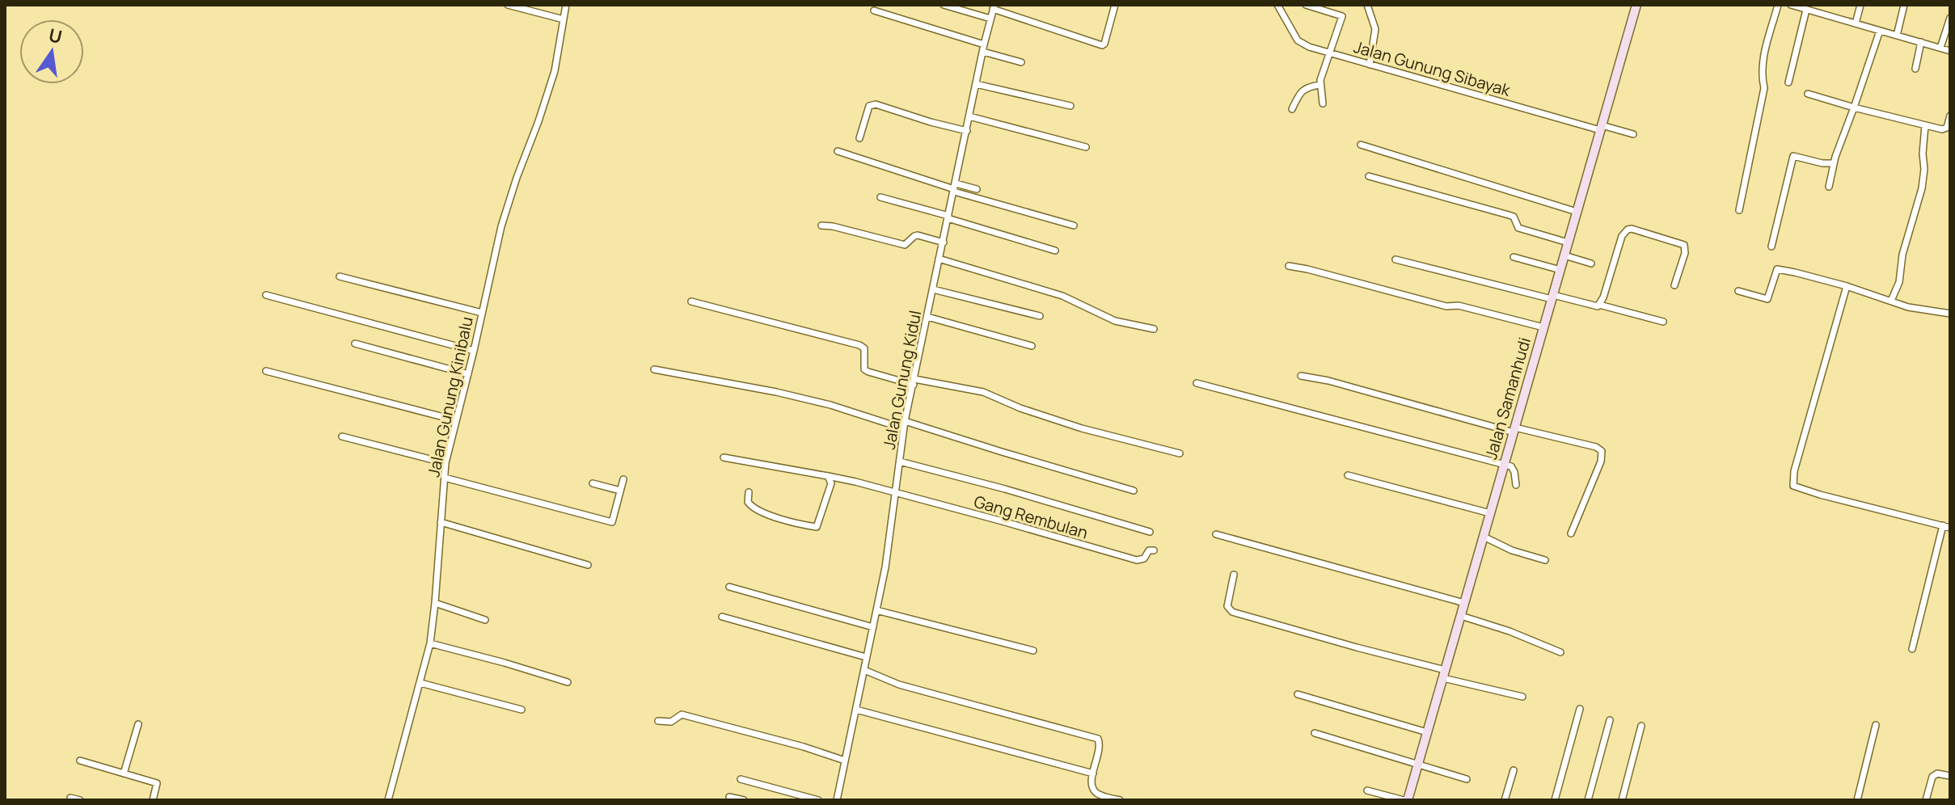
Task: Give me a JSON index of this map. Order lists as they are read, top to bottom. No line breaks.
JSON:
{"streets":{"street":["Jalan Gunung Sibayak","Jalan Gunung Kidul","Jalan Gunung Kinibalu","Jalan Samanhudi","Gang Rembulan"]},"crossings":[["Jalan Gunung Sibayak","Jalan Samanhudi"],["Jalan Gunung Kidul","Gang Rembulan"]],"north":"top"}
